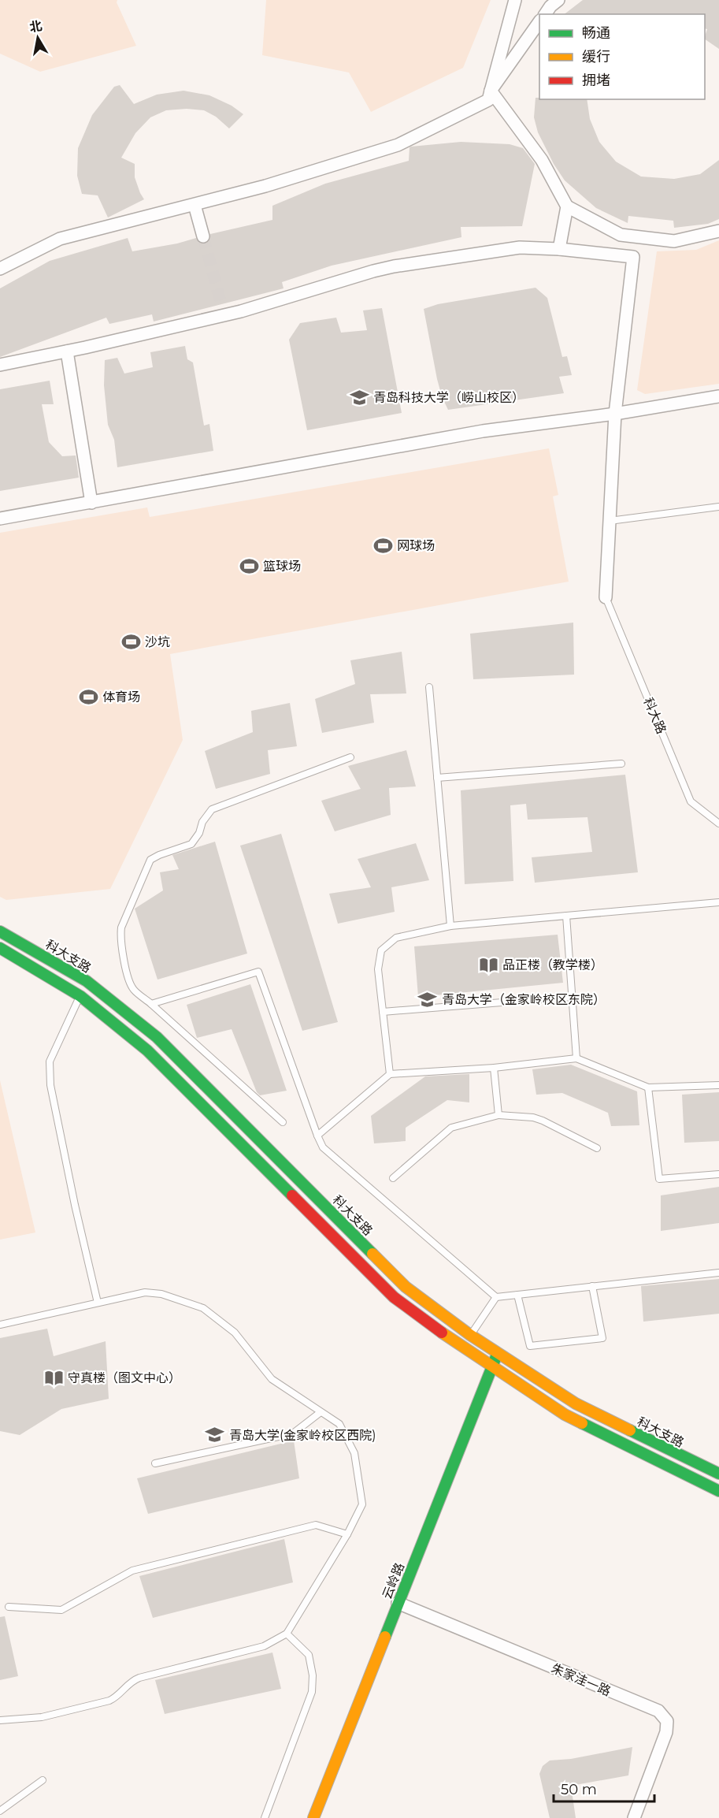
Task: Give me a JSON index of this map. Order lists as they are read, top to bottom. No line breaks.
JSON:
{"streets":{"main road":["科大支路","云岭路"],"street":["朱家洼一路"],"lane":["科大路"]},"crossings":[["科大支路","云岭路"],["云岭路","朱家洼一路"]],"places":{"school or university":["青岛科技大学（崂山校区）","青岛大学（金家岭校区东院）","青岛大学(金家岭校区西院)"],"sports":["网球场","篮球场","沙坑","体育场"],"library":["品正楼（教学楼）","守真楼（图文中心）"]},"legend":["畅通","缓行","拥堵"],"scale_bar":"50 m","north":"top"}
